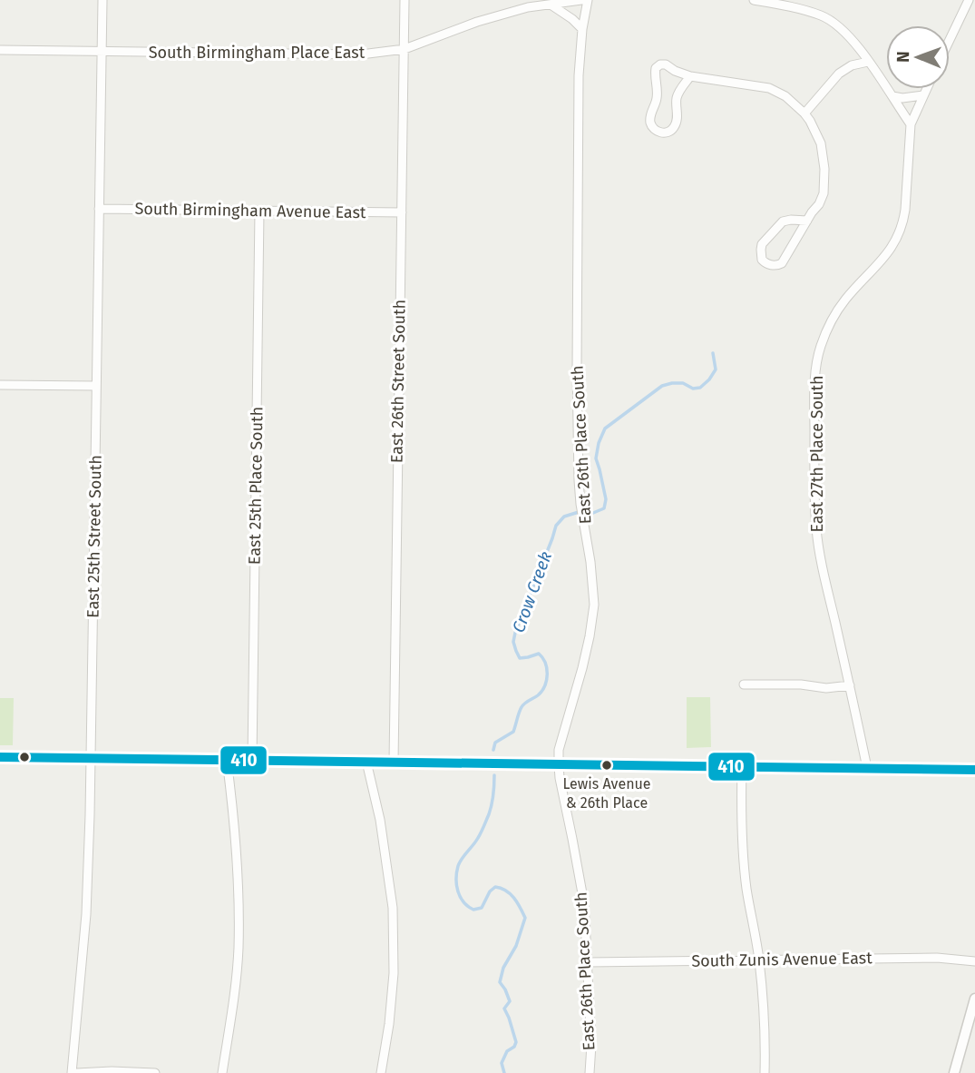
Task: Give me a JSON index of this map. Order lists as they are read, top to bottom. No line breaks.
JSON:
{"streets":{"street":["South Birmingham Place East","South Birmingham Avenue East","East 26th Street South","East 26th Place South","East 27th Place South","East 25th Place South","East 25th Street South","South Zunis Avenue East"]},"crossings":[["South Birmingham Place East","East 26th Street South"],["South Birmingham Place East","East 25th Street South"],["South Birmingham Avenue East","East 26th Street South"],["South Birmingham Avenue East","East 25th Place South"],["South Birmingham Avenue East","East 25th Street South"],["East 26th Place South","South Zunis Avenue East"]],"water":["Crow Creek"],"places":["Lewis Avenue & 26th Place"],"lines":["transit line 410"],"north":"left"}
